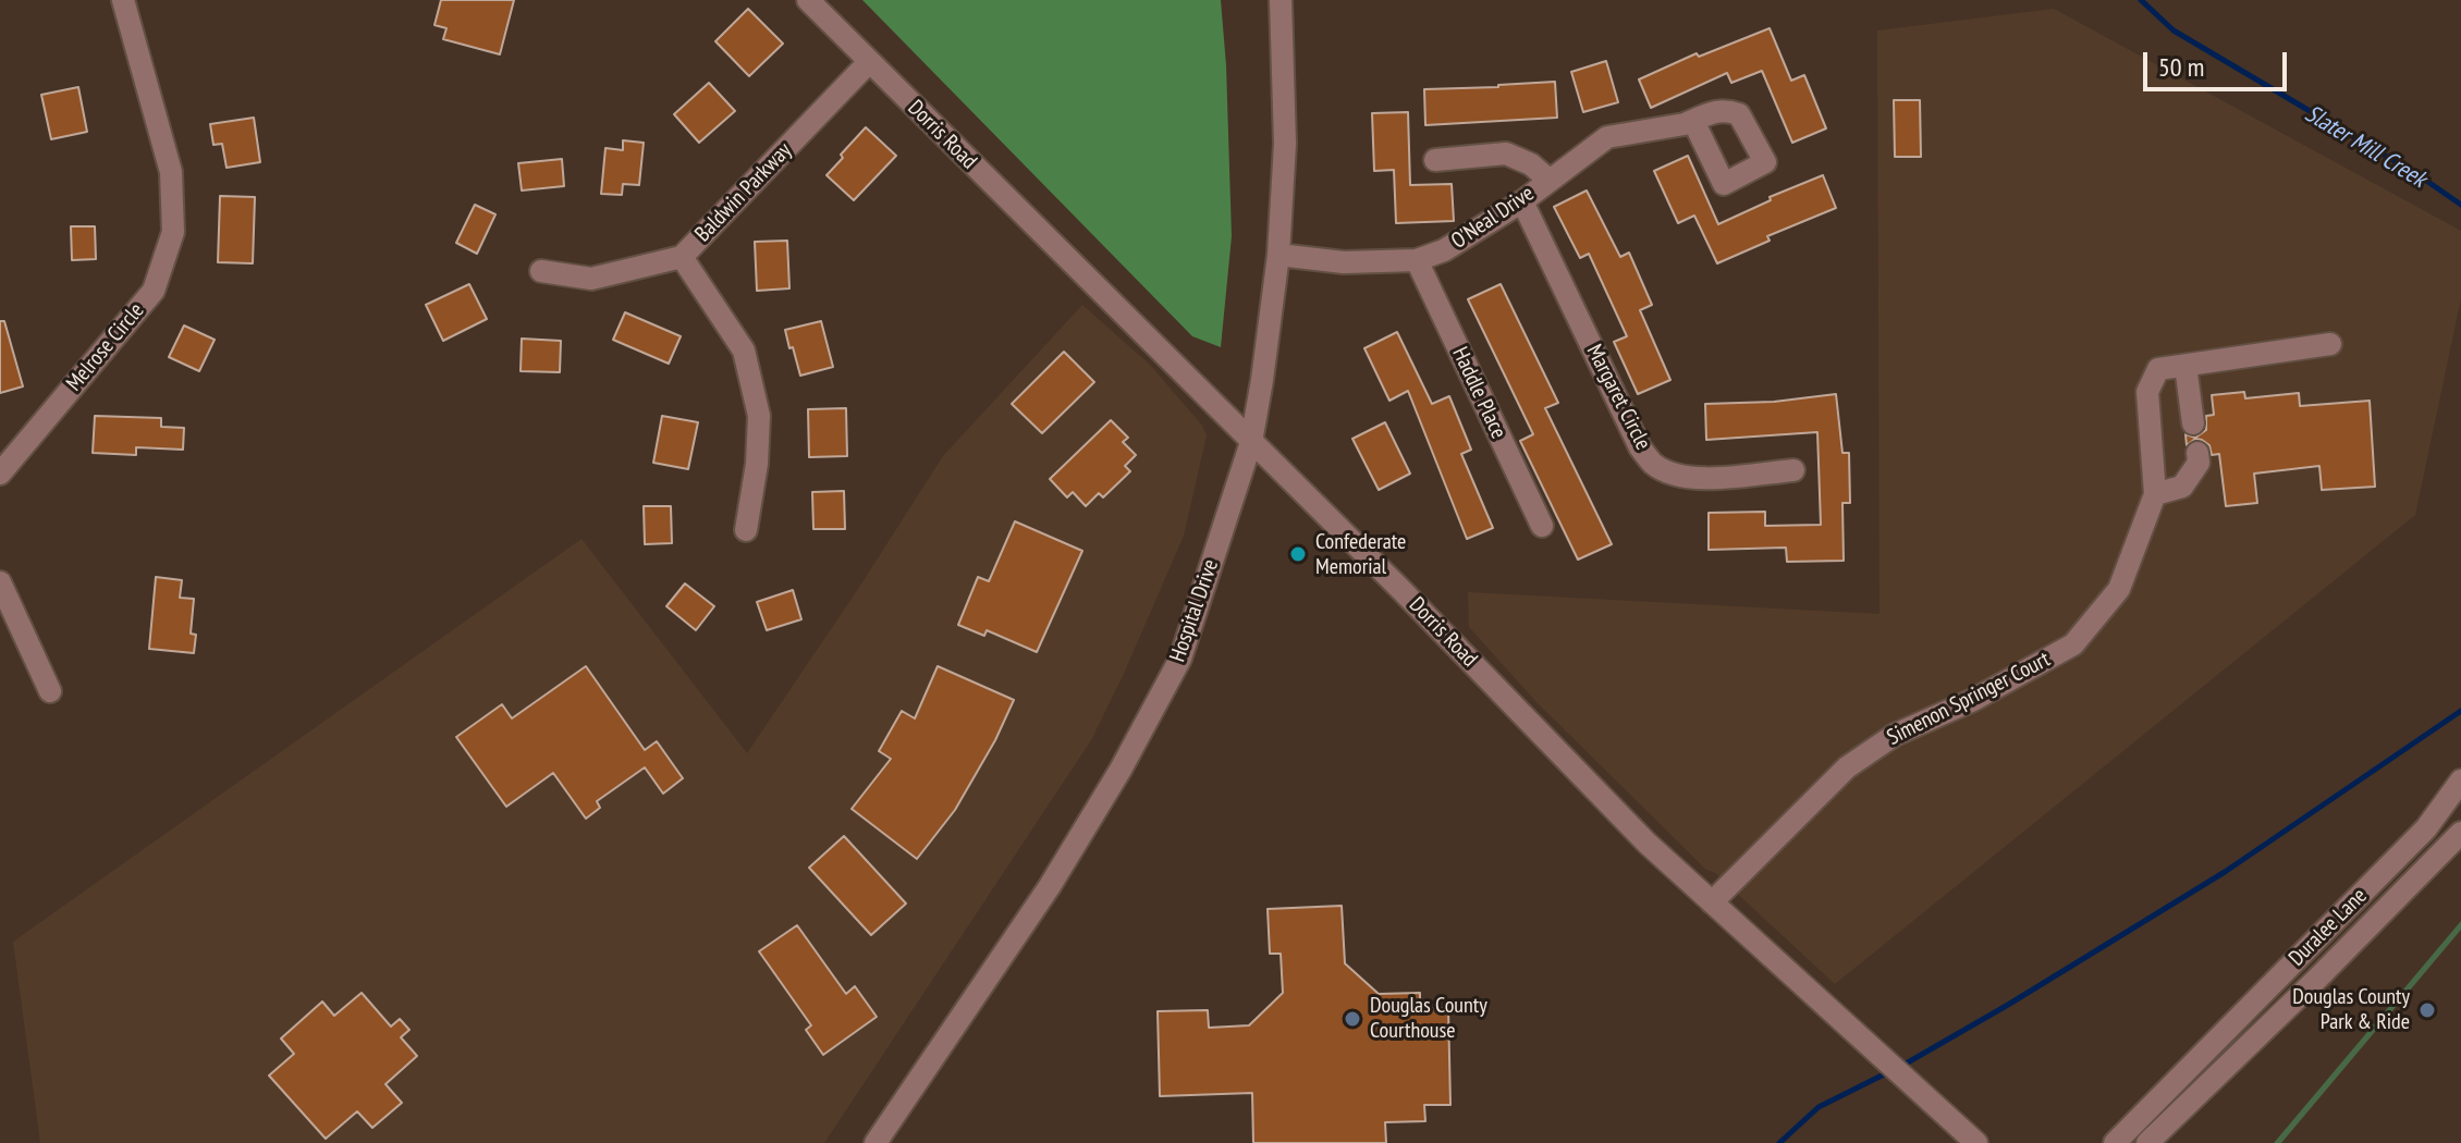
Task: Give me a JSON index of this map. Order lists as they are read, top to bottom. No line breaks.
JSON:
{"streets":{"street":["Dorris Road","Baldwin Parkway","O'Neal Drive","Melrose Circle","Haddle Place","Margaret Circle","Hospital Drive","Simenon Springer Court","Duralee Lane"]},"crossings":[["Dorris Road","Baldwin Parkway"],["Dorris Road","Hospital Drive"],["Dorris Road","Simenon Springer Court"],["O'Neal Drive","Haddle Place"],["O'Neal Drive","Margaret Circle"],["O'Neal Drive","Hospital Drive"]],"water":["Slater Mill Creek"],"places":["Confederate Memorial","Douglas County Park & Ride","Douglas County Courthouse"],"scale_bar":"50 m"}
